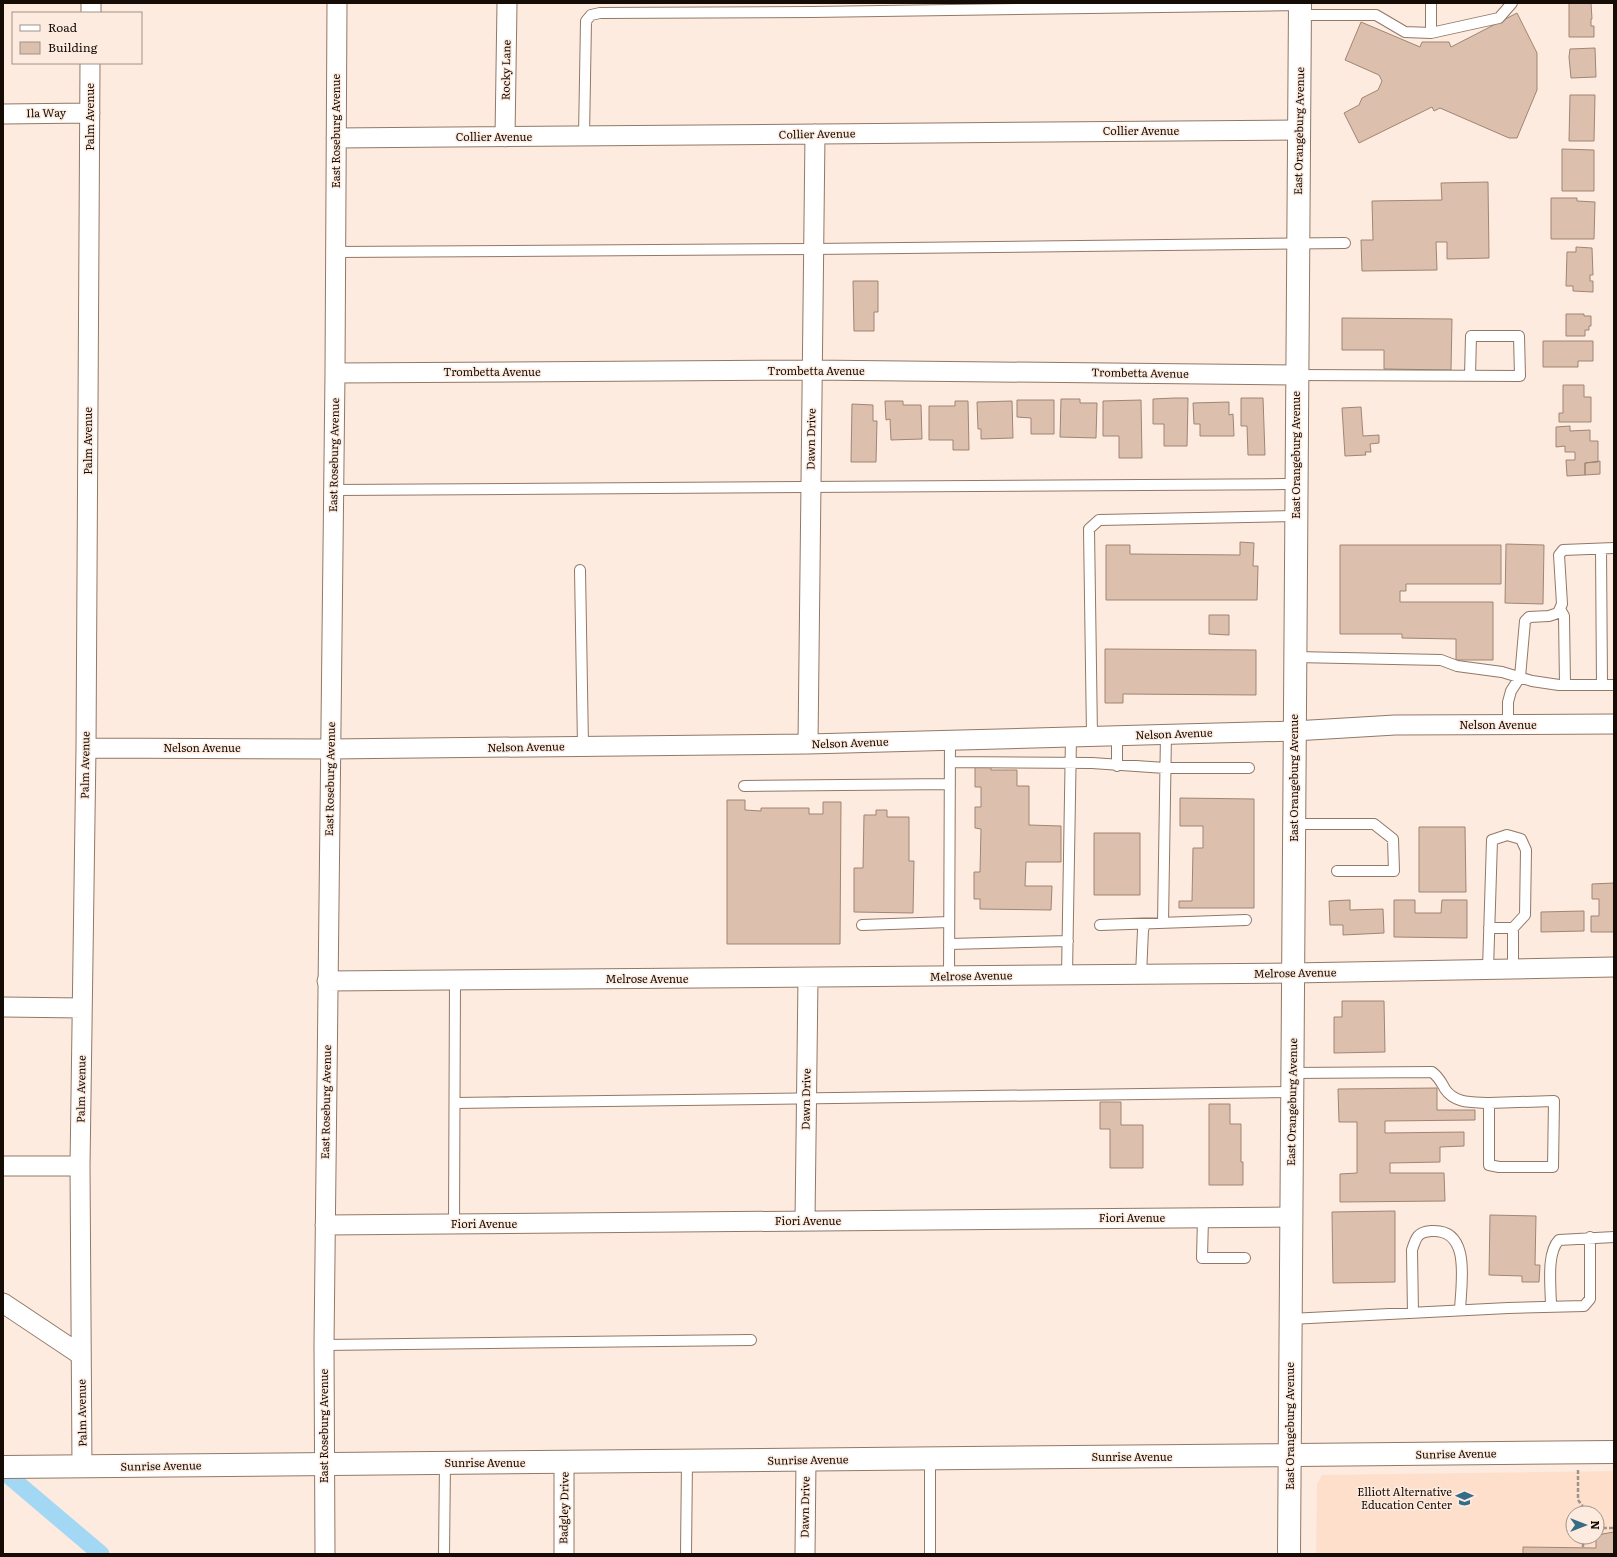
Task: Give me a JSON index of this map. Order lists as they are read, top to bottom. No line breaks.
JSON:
{"streets":{"street":["Rocky Lane","Ila Way","Palm Avenue","East Roseburg Avenue","Collier Avenue","East Orangeburg Avenue","Trombetta Avenue","Dawn Drive","Nelson Avenue","Melrose Avenue","Fiori Avenue","Sunrise Avenue","Badgley Drive"]},"crossings":[["Rocky Lane","Collier Avenue"],["Ila Way","Palm Avenue"],["Palm Avenue","Nelson Avenue"],["Palm Avenue","Sunrise Avenue"],["East Roseburg Avenue","Collier Avenue"],["East Roseburg Avenue","Trombetta Avenue"],["East Roseburg Avenue","Nelson Avenue"],["East Roseburg Avenue","Melrose Avenue"],["East Roseburg Avenue","Fiori Avenue"],["East Roseburg Avenue","Sunrise Avenue"],["Collier Avenue","East Orangeburg Avenue"],["Collier Avenue","Dawn Drive"],["East Orangeburg Avenue","Trombetta Avenue"],["East Orangeburg Avenue","Nelson Avenue"],["East Orangeburg Avenue","Melrose Avenue"],["East Orangeburg Avenue","Fiori Avenue"],["East Orangeburg Avenue","Sunrise Avenue"],["Trombetta Avenue","Dawn Drive"],["Dawn Drive","Nelson Avenue"],["Dawn Drive","Melrose Avenue"],["Dawn Drive","Fiori Avenue"],["Dawn Drive","Sunrise Avenue"],["Sunrise Avenue","Badgley Drive"]],"places":{"school or university":["Elliott Alternative Education Center"]},"legend":["Road","Building"],"north":"right"}
